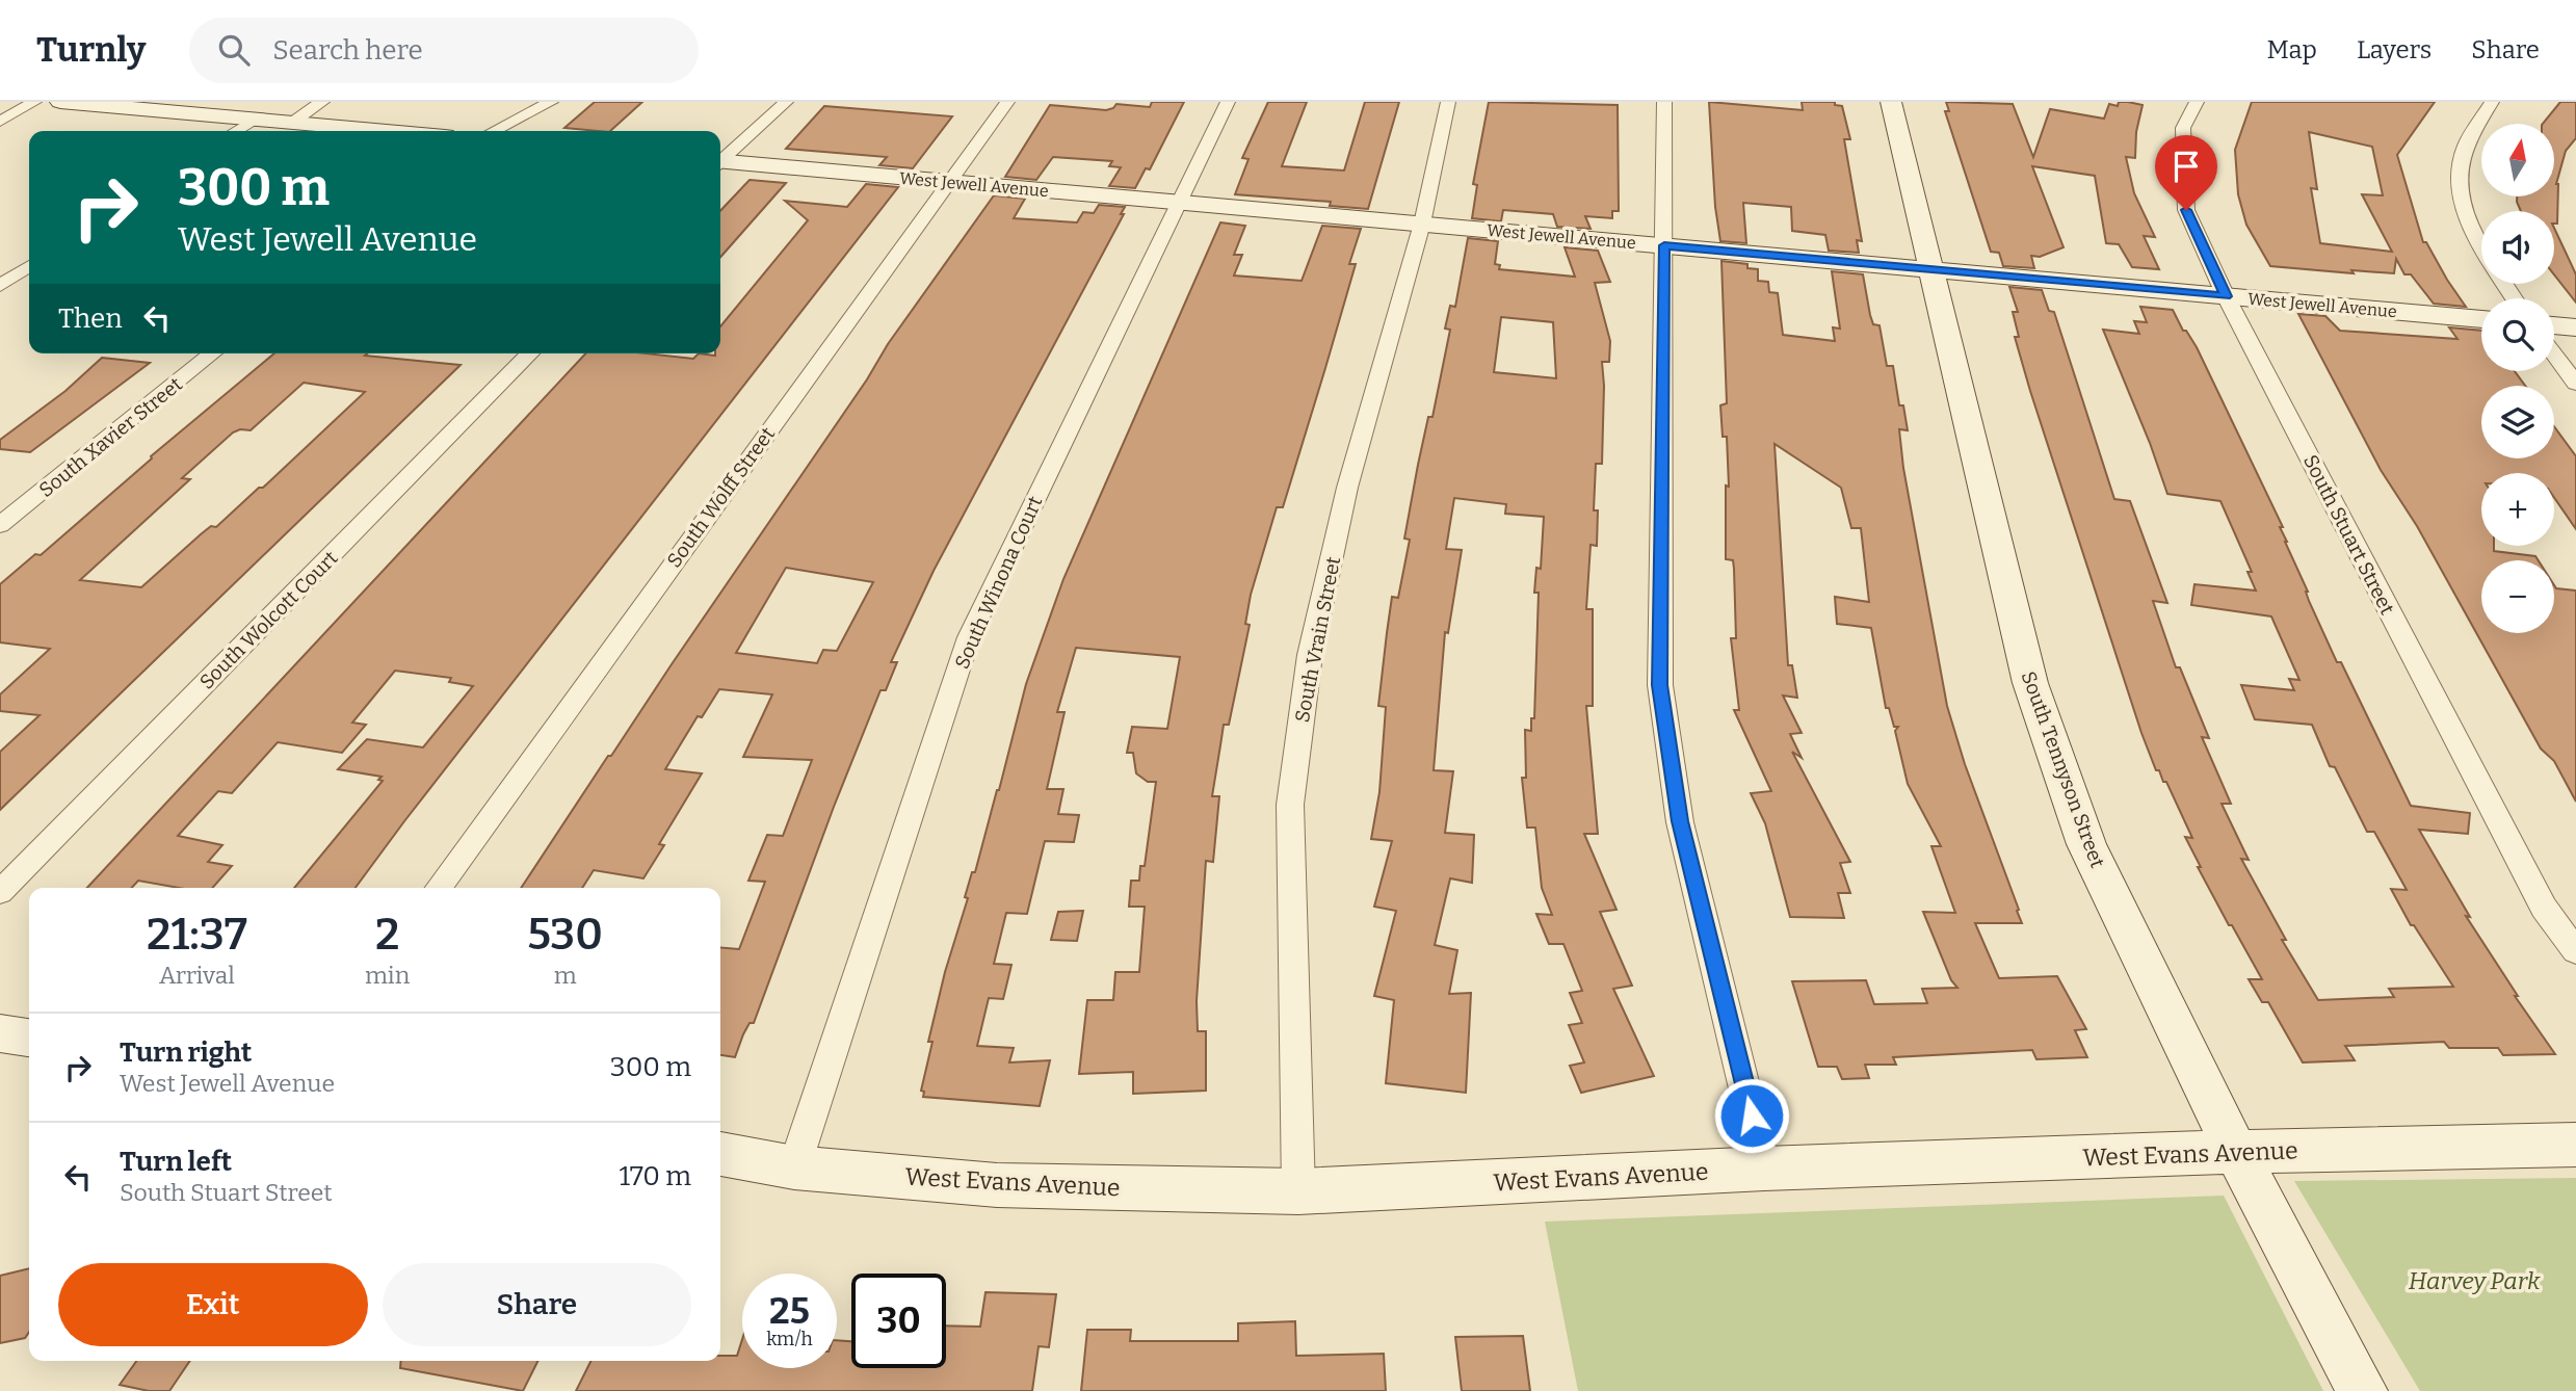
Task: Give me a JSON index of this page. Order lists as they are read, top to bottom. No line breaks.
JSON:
{"streets":{"main road":["West Jewell Avenue","South Tennyson Street","West Evans Avenue"],"street":["South Xavier Street","South Wolff Street","South Stuart Street","South Winona Court","South Wolcott Court","South Vrain Street"]},"crossings":[["West Jewell Avenue","South Wolff Street"],["West Jewell Avenue","South Stuart Street"],["West Jewell Avenue","South Winona Court"],["West Jewell Avenue","South Vrain Street"],["West Jewell Avenue","South Tennyson Street"],["South Winona Court","West Evans Avenue"],["South Vrain Street","West Evans Avenue"],["South Tennyson Street","West Evans Avenue"]],"parks":["Harvey Park"],"north":"top","page":{"header":"Turnly","search":"Search here","nav":["Map","Layers","Share"],"map_buttons":["+","−"],"turn":["300 m","West Jewell Avenue"],"then":"Then","eta":["21:37","Arrival","2","min","530","m"],"list":[{"name":"Turn right","note":"West Jewell Avenue","value":"300 m"},{"name":"Turn left","note":"South Stuart Street","value":"170 m"}],"buttons":["Exit","Share"],"speed":"25 km/h","limit":"30"}}
